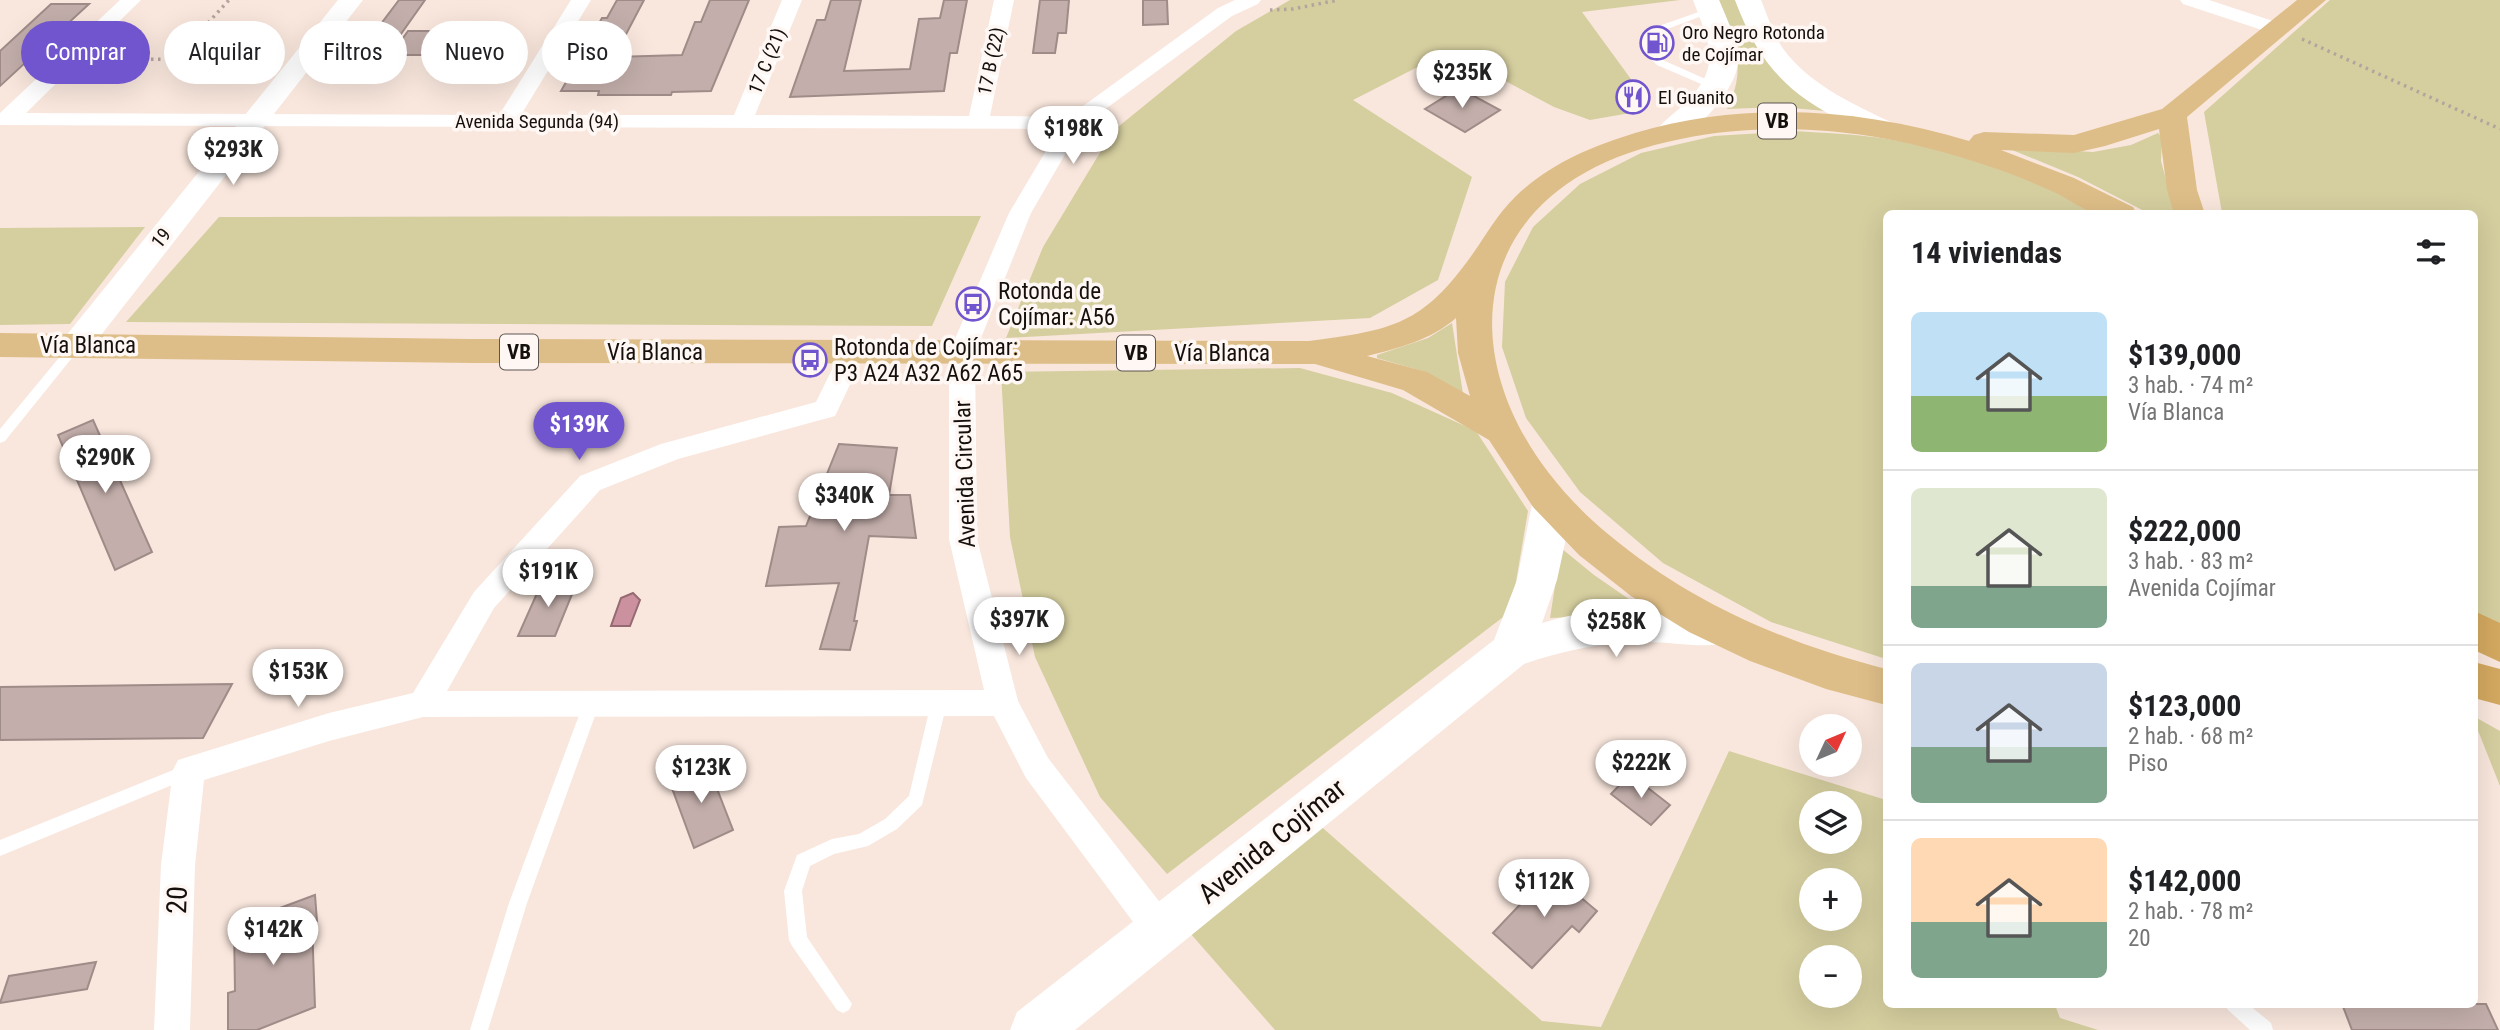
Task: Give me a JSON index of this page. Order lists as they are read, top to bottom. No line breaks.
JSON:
{"streets":{"main road":["VB","Vía Blanca","Avenida Cojímar"],"street":["17 C (21)","17 B (22)","Avenida Segunda (94)","19","Avenida Circular","20"]},"crossings":[["17 C (21)","Avenida Segunda (94)"],["17 B (22)","Avenida Segunda (94)"],["Avenida Segunda (94)","19"],["Avenida Segunda (94)","Avenida Circular"],["VB","Vía Blanca"],["VB","Avenida Cojímar"],["19","Vía Blanca"],["Vía Blanca","Avenida Circular"],["Avenida Circular","Avenida Cojímar"]],"places":{"fuel station":["Oro Negro Rotonda de Cojímar"],"restaurant":["El Guanito"],"bus stop":["Rotonda de Cojímar: A56","Rotonda de Cojímar: P3 A24 A32 A62 A65"]},"north":"top right","page":{"chip":["Comprar","Alquilar","Filtros","Nuevo","Piso"],"price":["$235K","$198K","$293K","$139K","$290K","$340K","$191K","$397K","$258K","$153K","$222K","$123K","$112K","$142K"],"heading":"14 viviendas","list":[{"name":"$139,000","note":"3 hab. · 74 m² · Vía Blanca"},{"name":"$222,000","note":"3 hab. · 83 m² · Avenida Cojímar"},{"name":"$123,000","note":"2 hab. · 68 m² · Piso"},{"name":"$142,000","note":"2 hab. · 78 m² · 20"}],"map_buttons":["+","−"]}}
